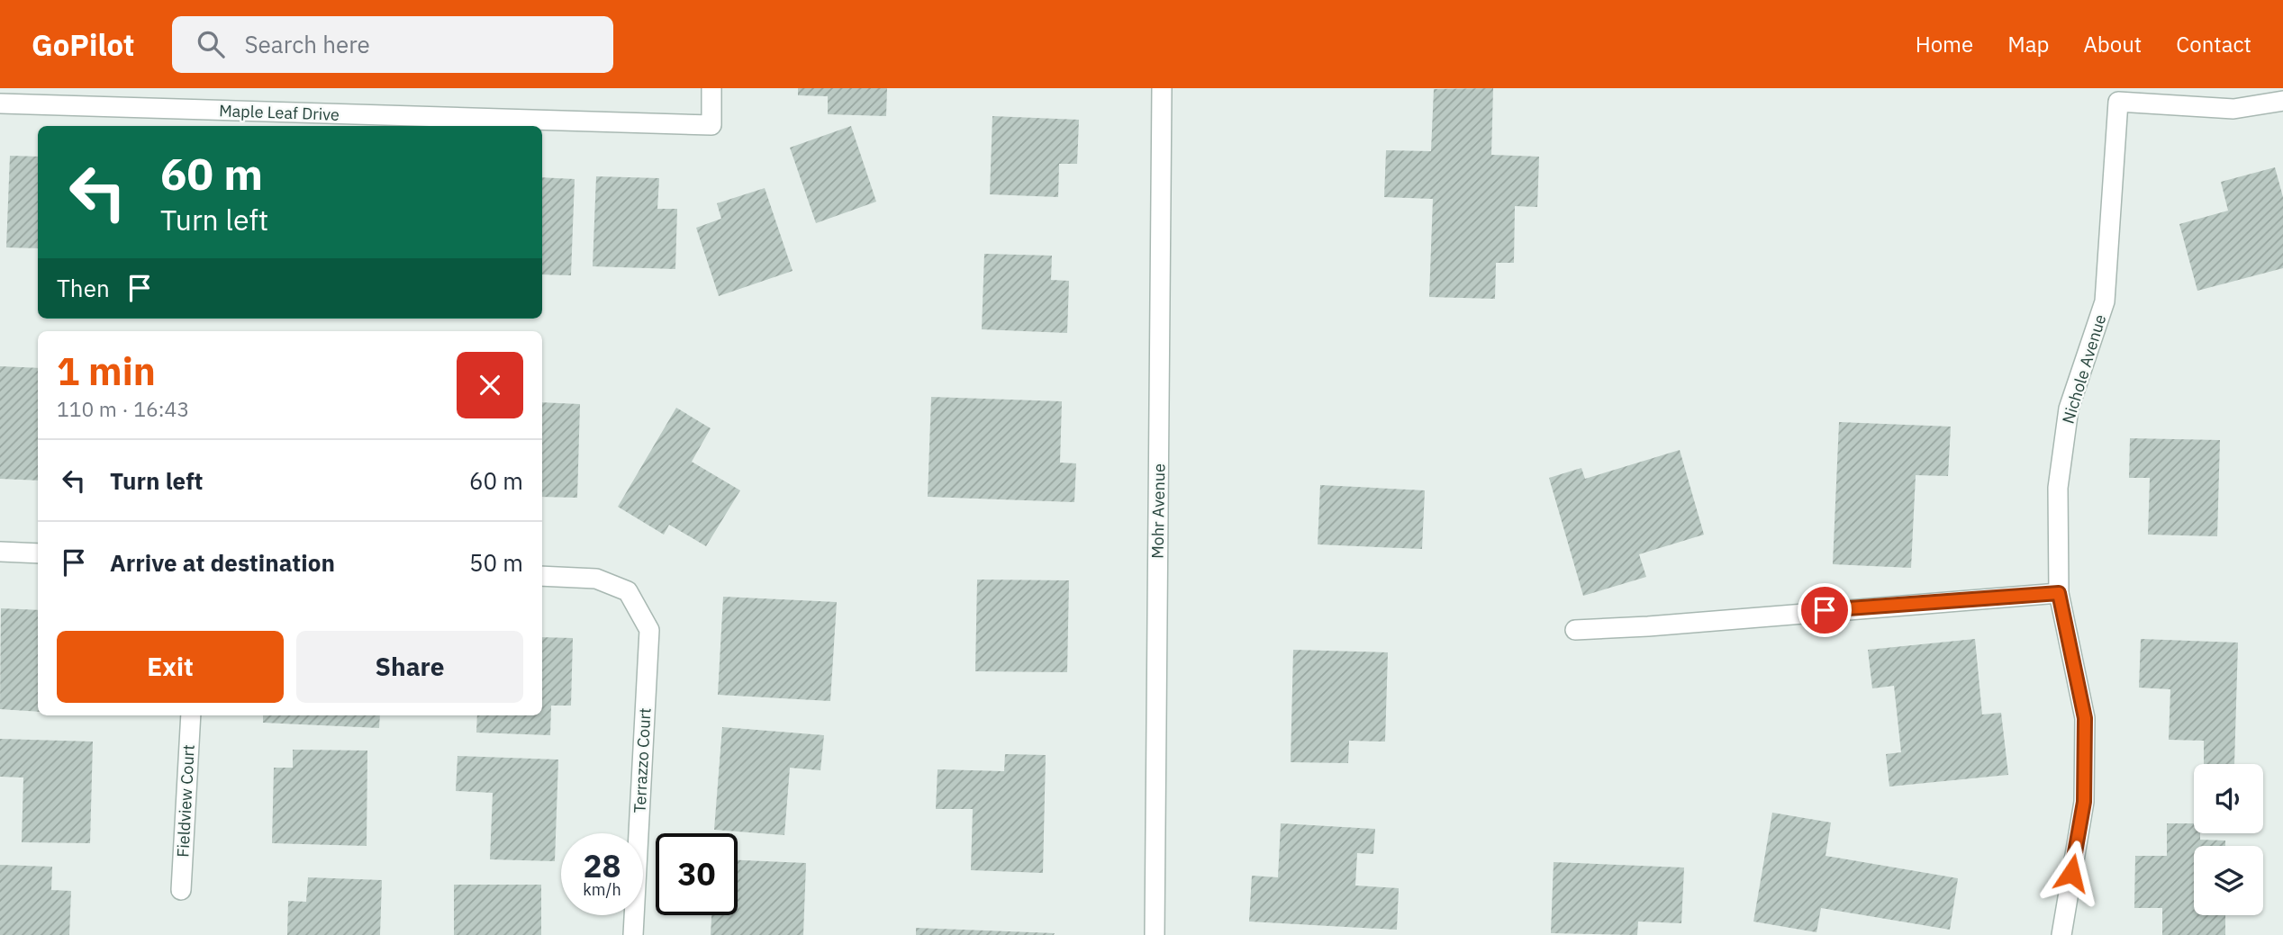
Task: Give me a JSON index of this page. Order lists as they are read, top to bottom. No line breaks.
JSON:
{"streets":{"street":["Maple Leaf Drive","Nichole Avenue","Mohr Avenue","Terrazzo Court","Fieldview Court"]},"page":{"header":"GoPilot","search":"Search here","nav":["Home","Map","About","Contact"],"turn":["60 m","Turn left"],"then":"Then","heading":["1 min","110 m · 16:43"],"list":[{"name":"Turn left","value":"60 m"},{"name":"Arrive at destination","value":"50 m"}],"buttons":["Exit","Share"],"speed":"28 km/h","limit":"30"}}
